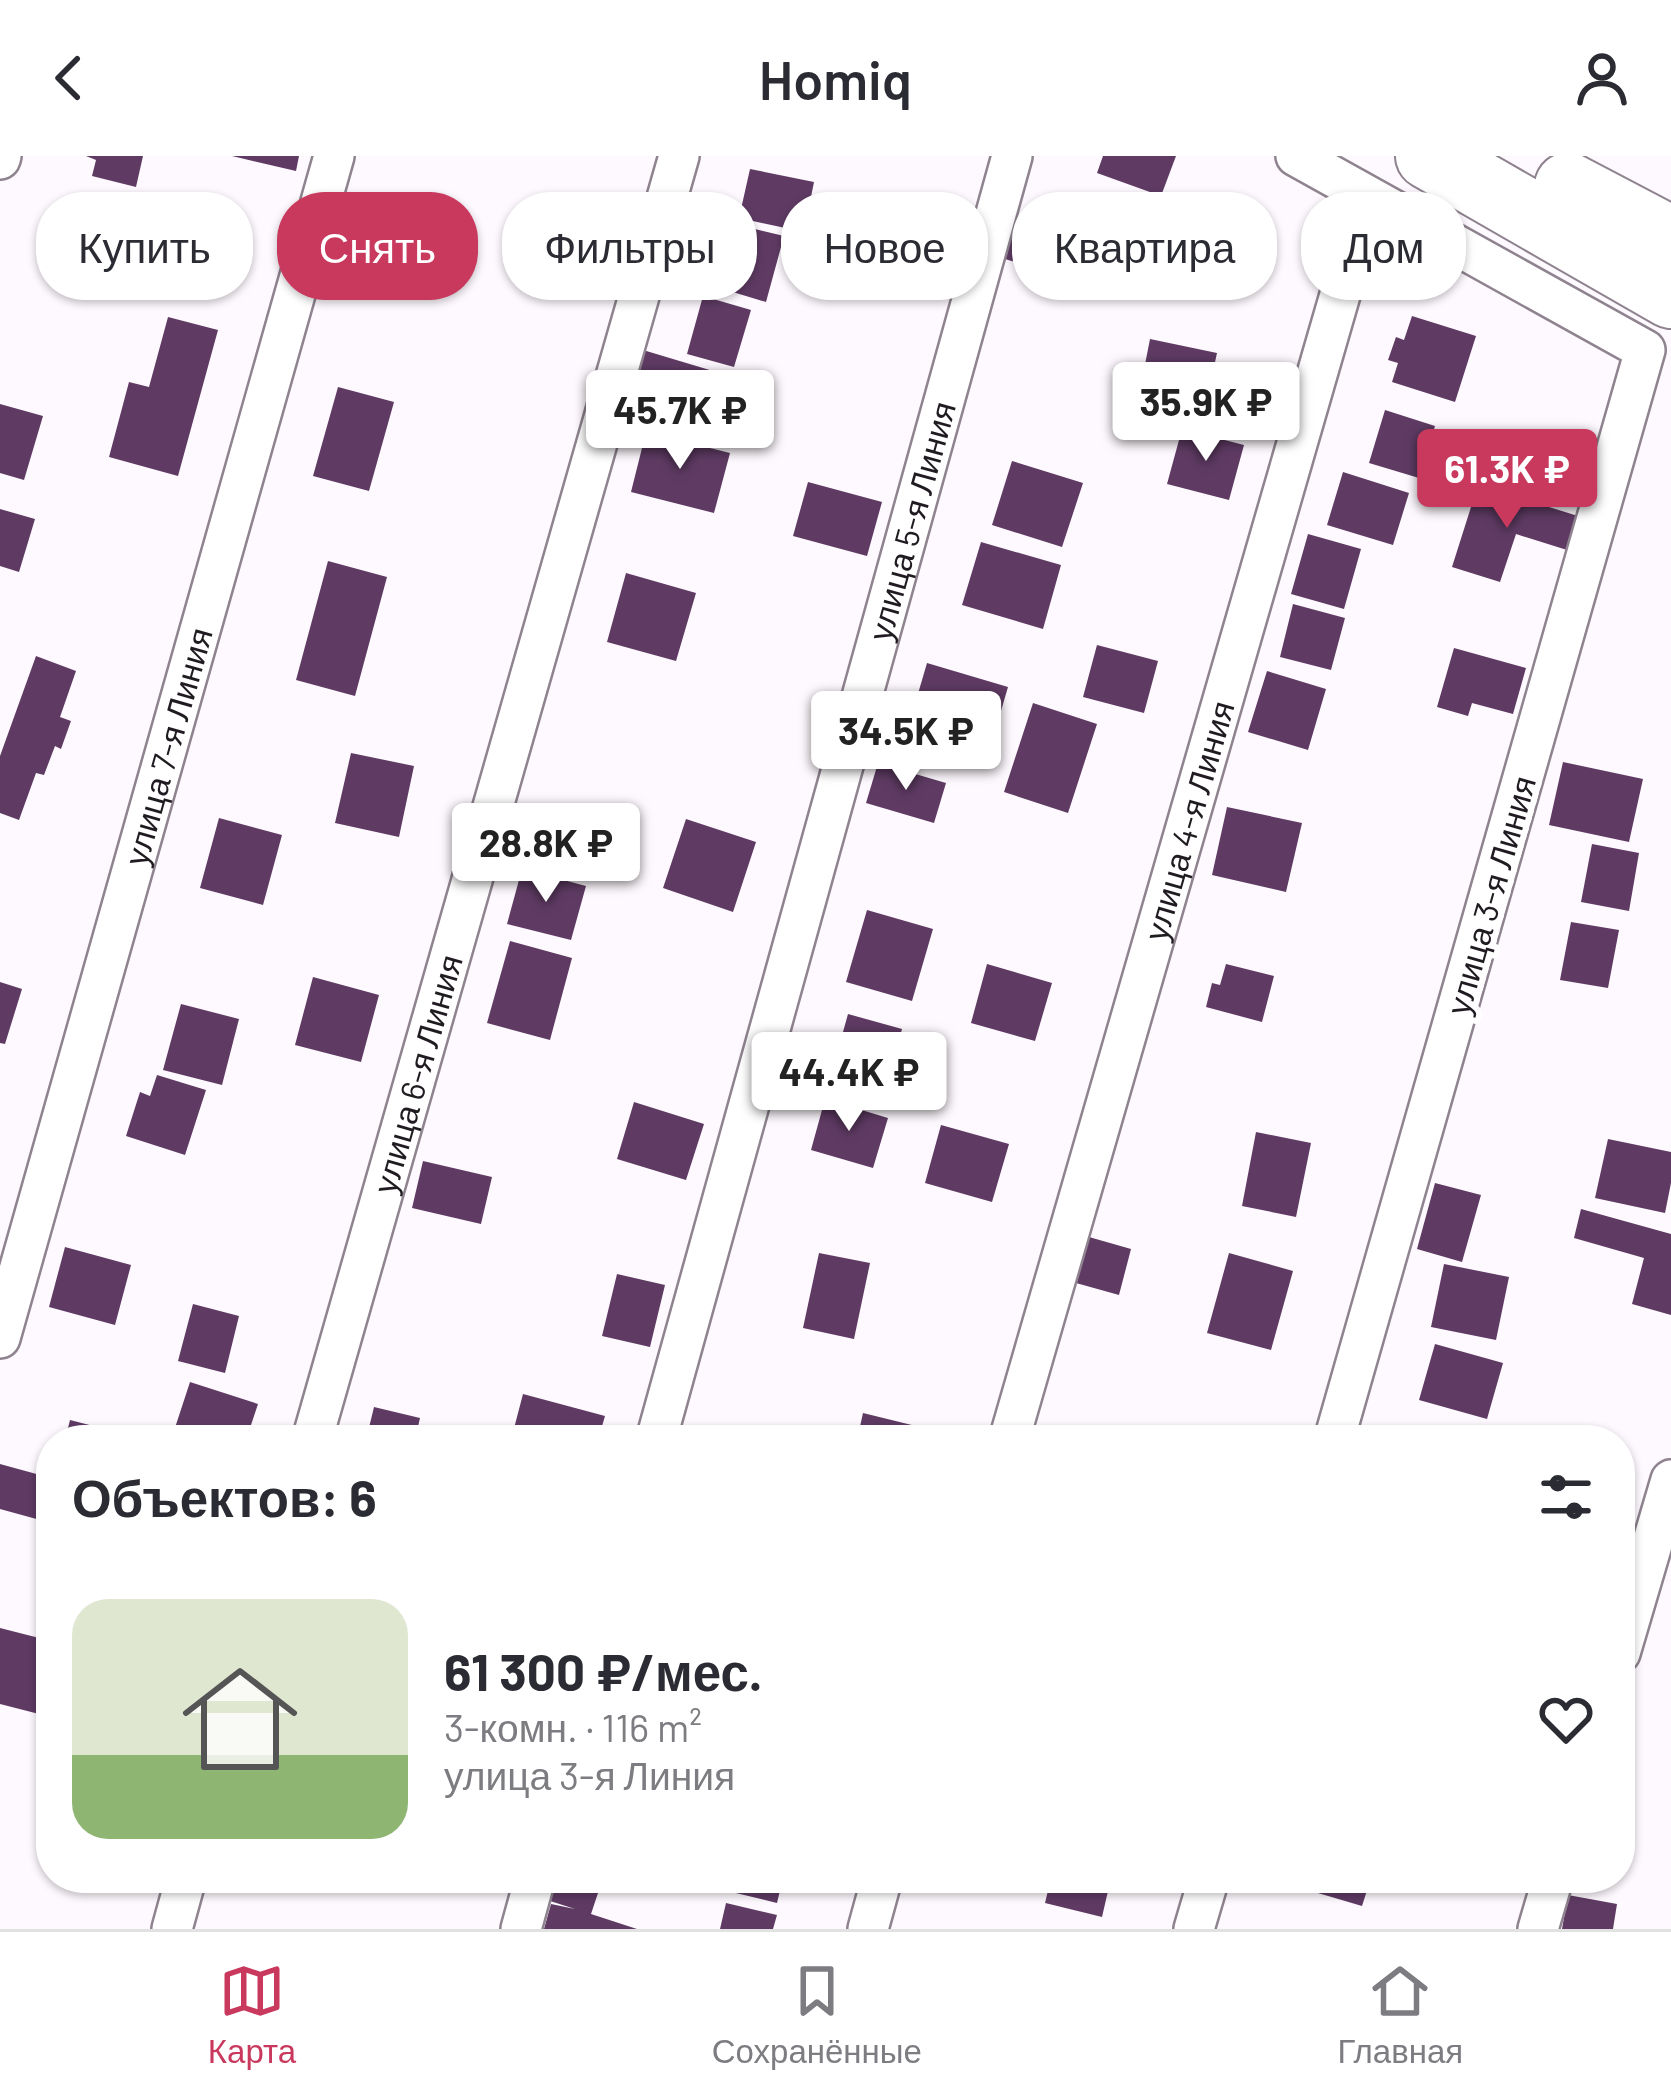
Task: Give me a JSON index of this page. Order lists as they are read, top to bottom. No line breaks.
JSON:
{"streets":{"street":["улица 5-я Линия","улица 7-я Линия","улица 4-я Линия","улица 3-я Линия","улица 6-я Линия"]},"page":{"header":"Homiq","chip":["Купить","Снять","Фильтры","Новое","Квартира","Дом"],"price":["35.9K ₽","45.7K ₽","61.3K ₽","34.5K ₽","28.8K ₽","44.4K ₽"],"heading":"Объектов: 6","list":[{"name":"61 300 ₽/мес.","note":"3-комн. · 116 m² · улица 3-я Линия"}],"tabs":["Карта","Сохранённые","Главная"]}}
